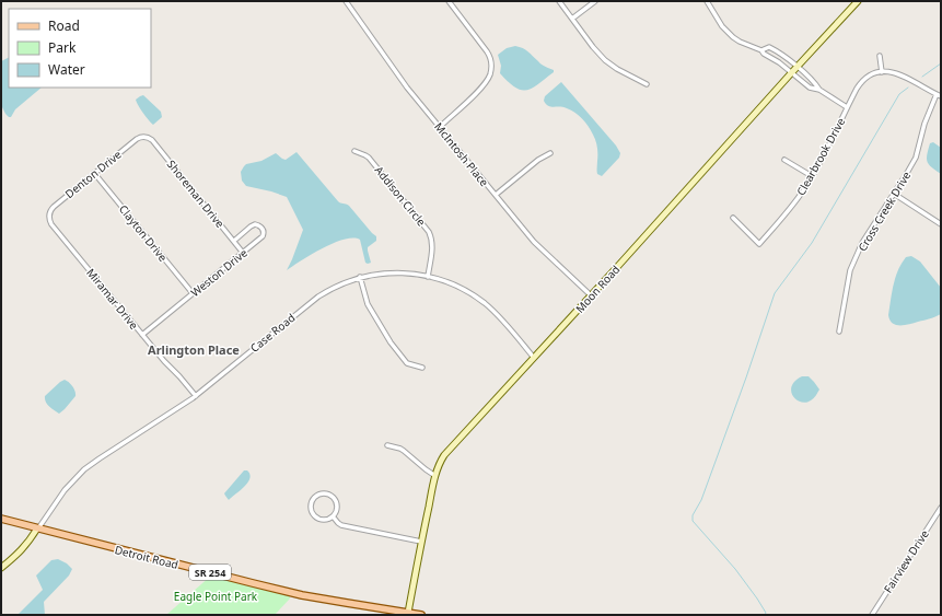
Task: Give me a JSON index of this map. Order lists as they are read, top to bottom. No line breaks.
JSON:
{"streets":{"main road":["Detroit Road","SR 254"],"street":["McIntosh Place","Clearbrook Drive","Denton Drive","Shoreman Drive","Addison Circle","Cross Creek Drive","Clayton Drive","Weston Drive","Moon Road","Miramar Drive","Case Road","Fairview Drive"]},"crossings":[["McIntosh Place","Moon Road"],["Denton Drive","Shoreman Drive"],["Denton Drive","Clayton Drive"],["Denton Drive","Miramar Drive"],["Shoreman Drive","Weston Drive"],["Addison Circle","Case Road"],["Clayton Drive","Weston Drive"],["Weston Drive","Miramar Drive"],["Moon Road","Case Road"],["Moon Road","Detroit Road"],["Miramar Drive","Case Road"],["Case Road","Detroit Road"]],"districts":["Arlington Place"],"parks":["Eagle Point Park"],"legend":["Road","Park","Water"]}
